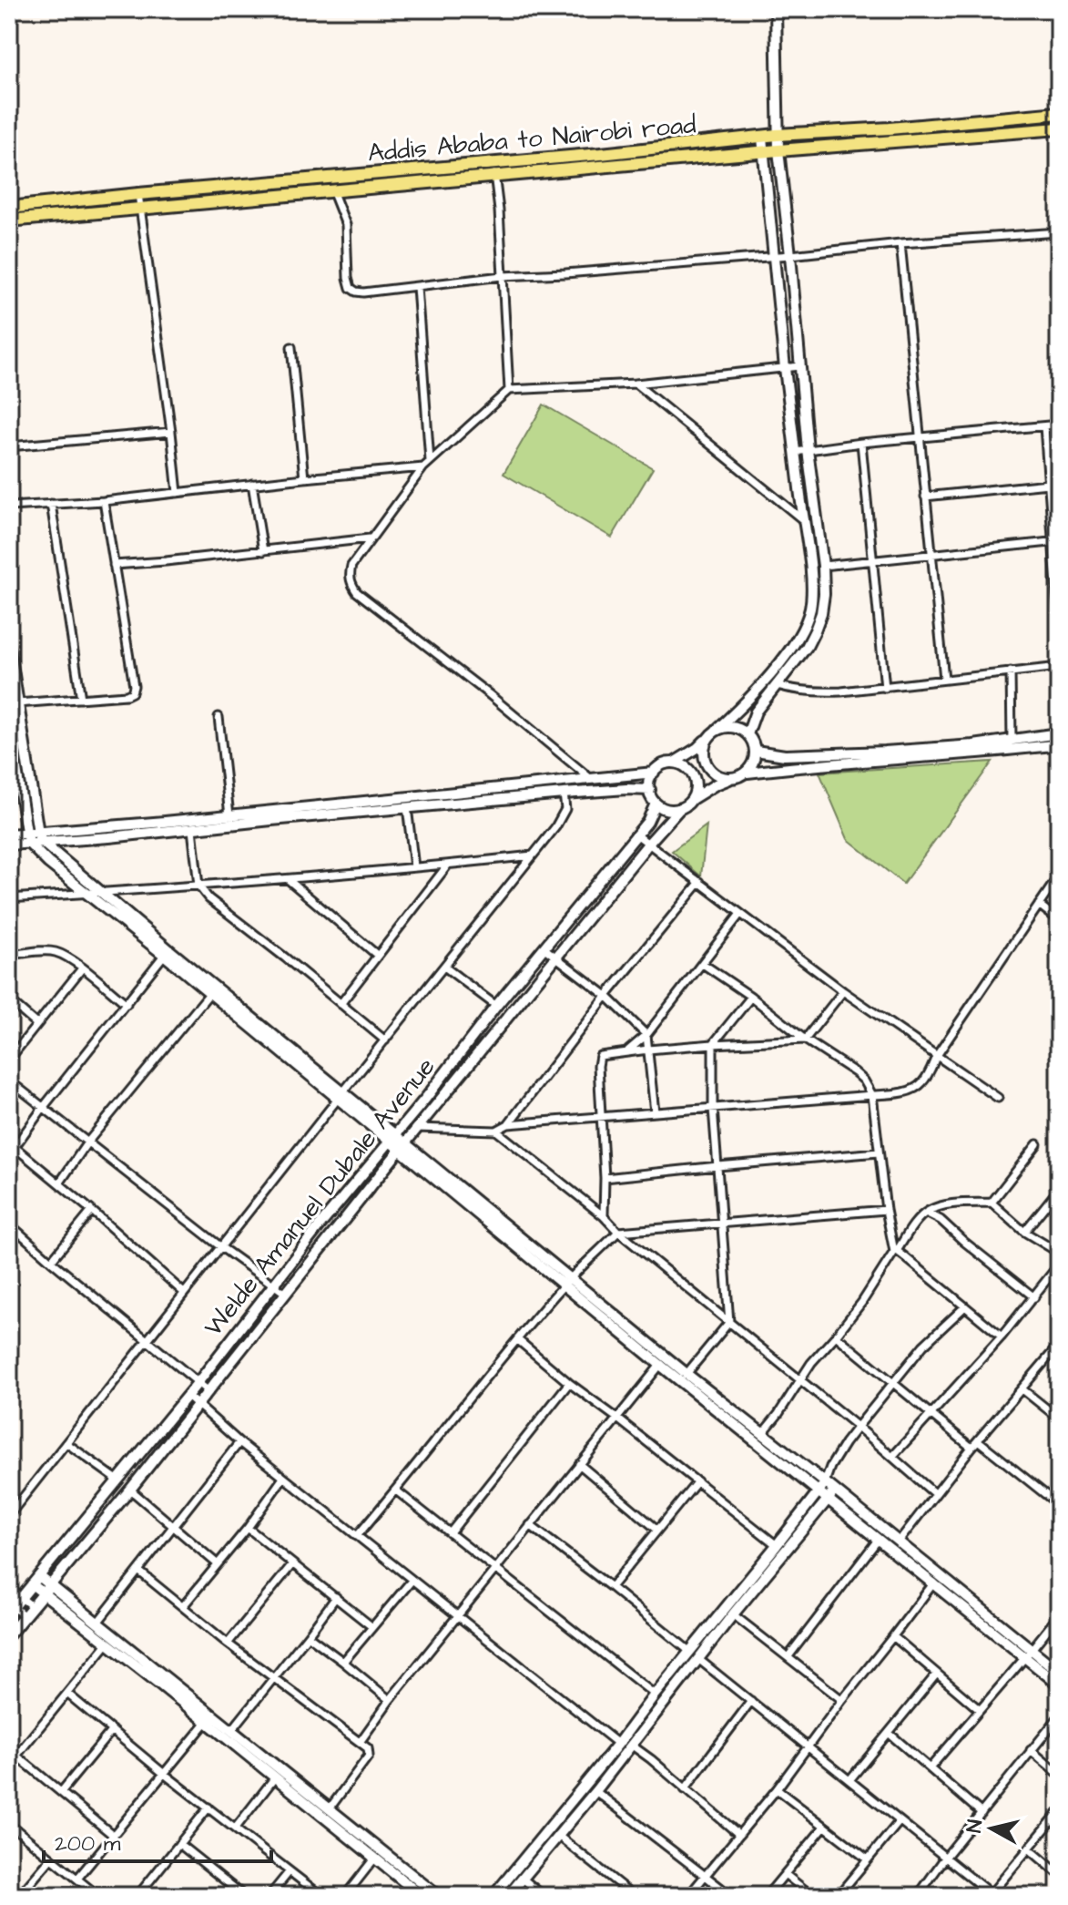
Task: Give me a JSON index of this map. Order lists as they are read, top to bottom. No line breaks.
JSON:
{"streets":{"highway":["Addis Ababa to Nairobi road"],"main road":["Welde Amanuel Dubale Avenue"]},"scale_bar":"200 m","north":"left"}
